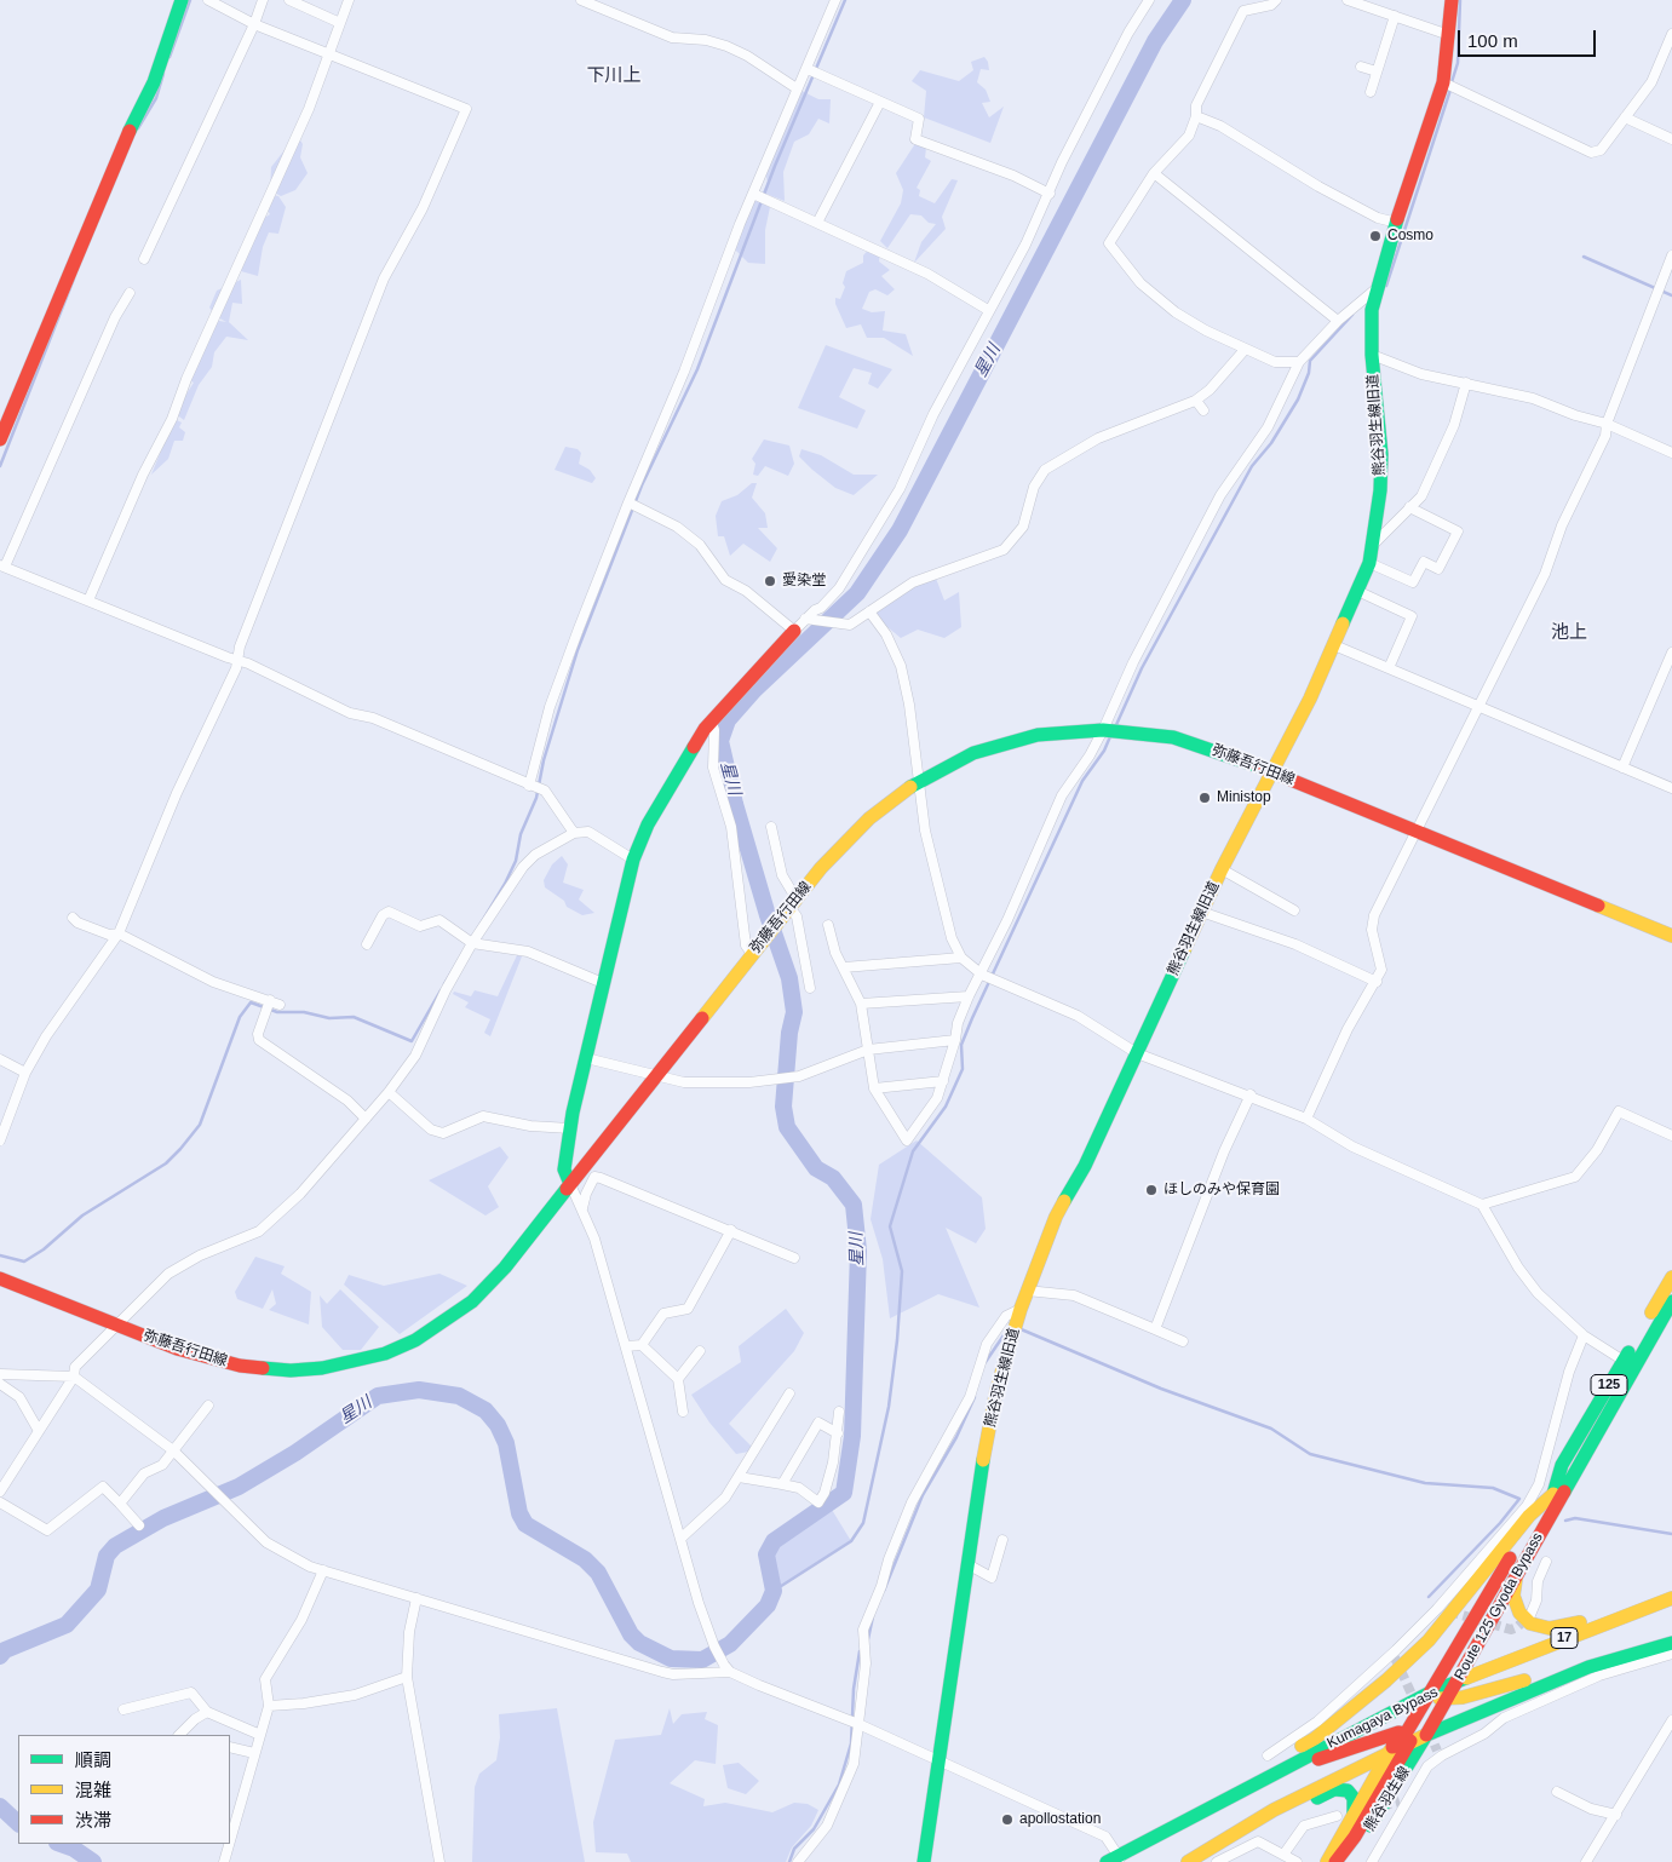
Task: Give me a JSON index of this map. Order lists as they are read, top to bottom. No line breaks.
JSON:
{"streets":{"main road":["熊谷羽生線旧道","弥藤吾行田線","125","Route 125 Gyoda Bypass","17","Kumagaya Bypass","熊谷羽生線"]},"crossings":[["熊谷羽生線旧道","弥藤吾行田線"],["Route 125 Gyoda Bypass","17"],["Route 125 Gyoda Bypass","Kumagaya Bypass"],["Route 125 Gyoda Bypass","熊谷羽生線"],["17","熊谷羽生線"]],"districts":["下川上","池上"],"water":["星川"],"places":["Cosmo","愛染堂","Ministop","ほしのみや保育園","apollostation"],"legend":["順調","混雑","渋滞"],"scale_bar":"100 m"}
